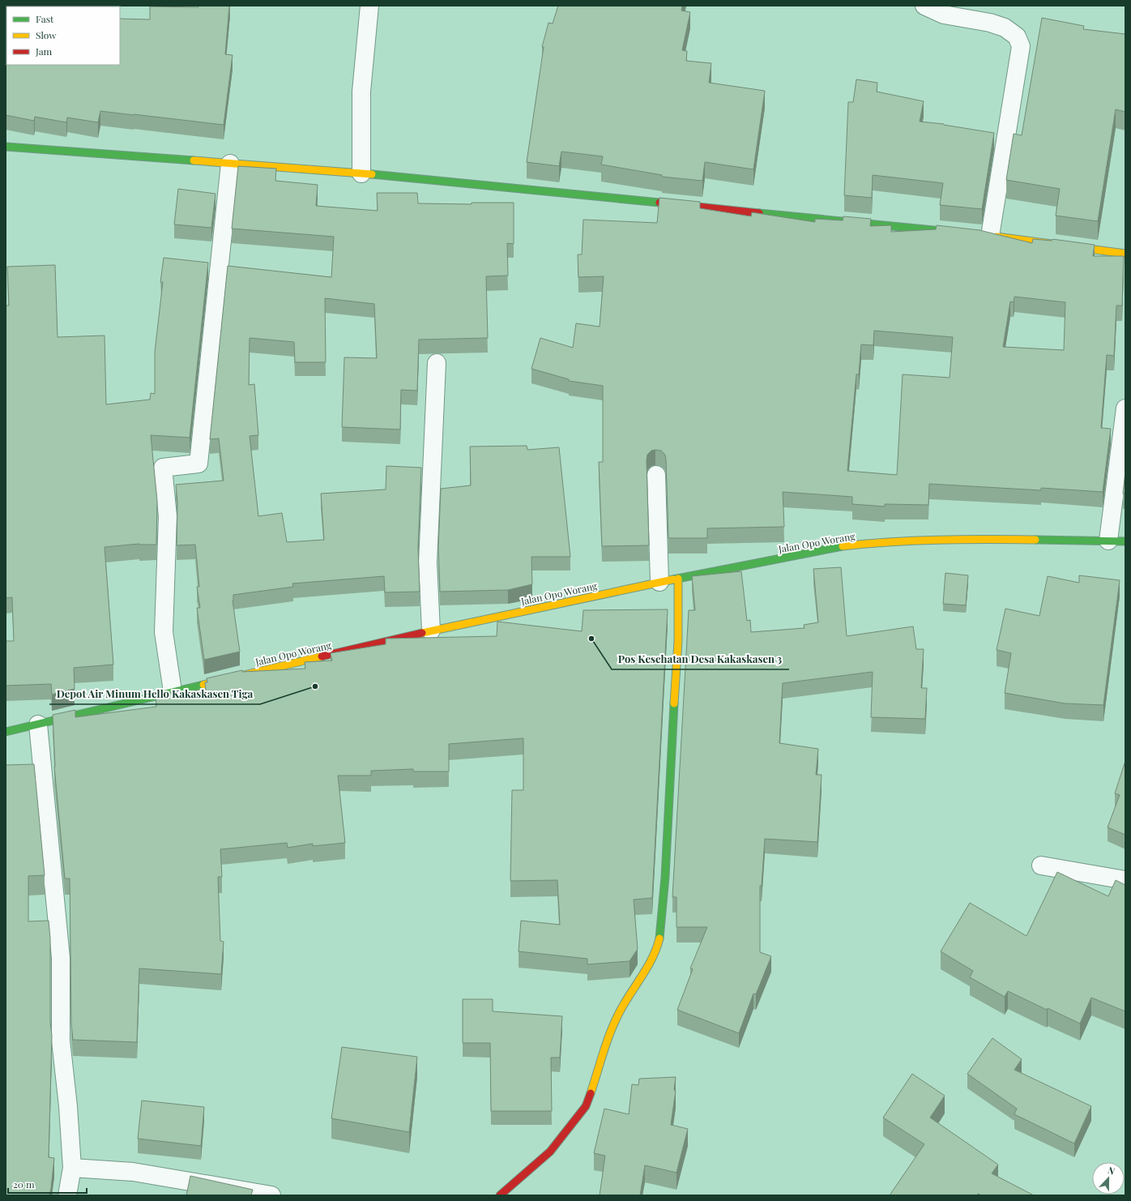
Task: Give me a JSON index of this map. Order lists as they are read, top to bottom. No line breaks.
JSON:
{"streets":{"street":["Jalan Opo Worang"]},"places":["Pos Kesehatan Desa Kakaskasen 3","Depot Air Minum Hello Kakaskasen Tiga"],"legend":["Fast","Slow","Jam"],"scale_bar":"20 m","north":"top"}
